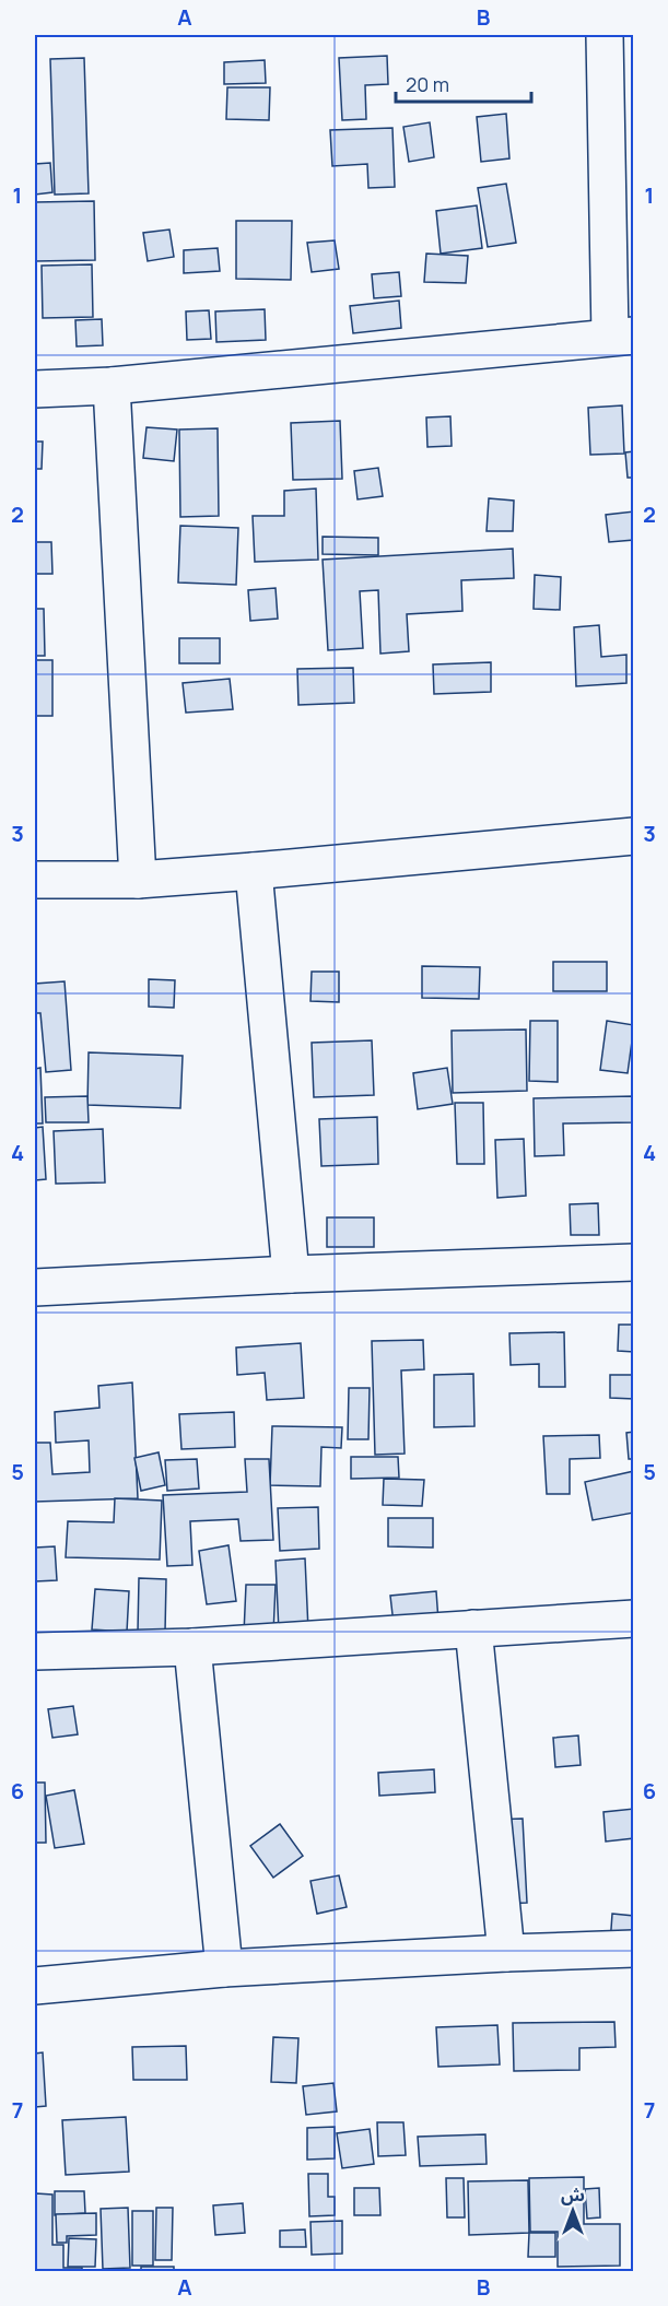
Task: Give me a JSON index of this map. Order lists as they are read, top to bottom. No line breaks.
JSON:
{"scale_bar":"20 m","north":"top","grid":{"columns":["A","B"],"rows":["1","2","3","4","5","6","7"]}}
